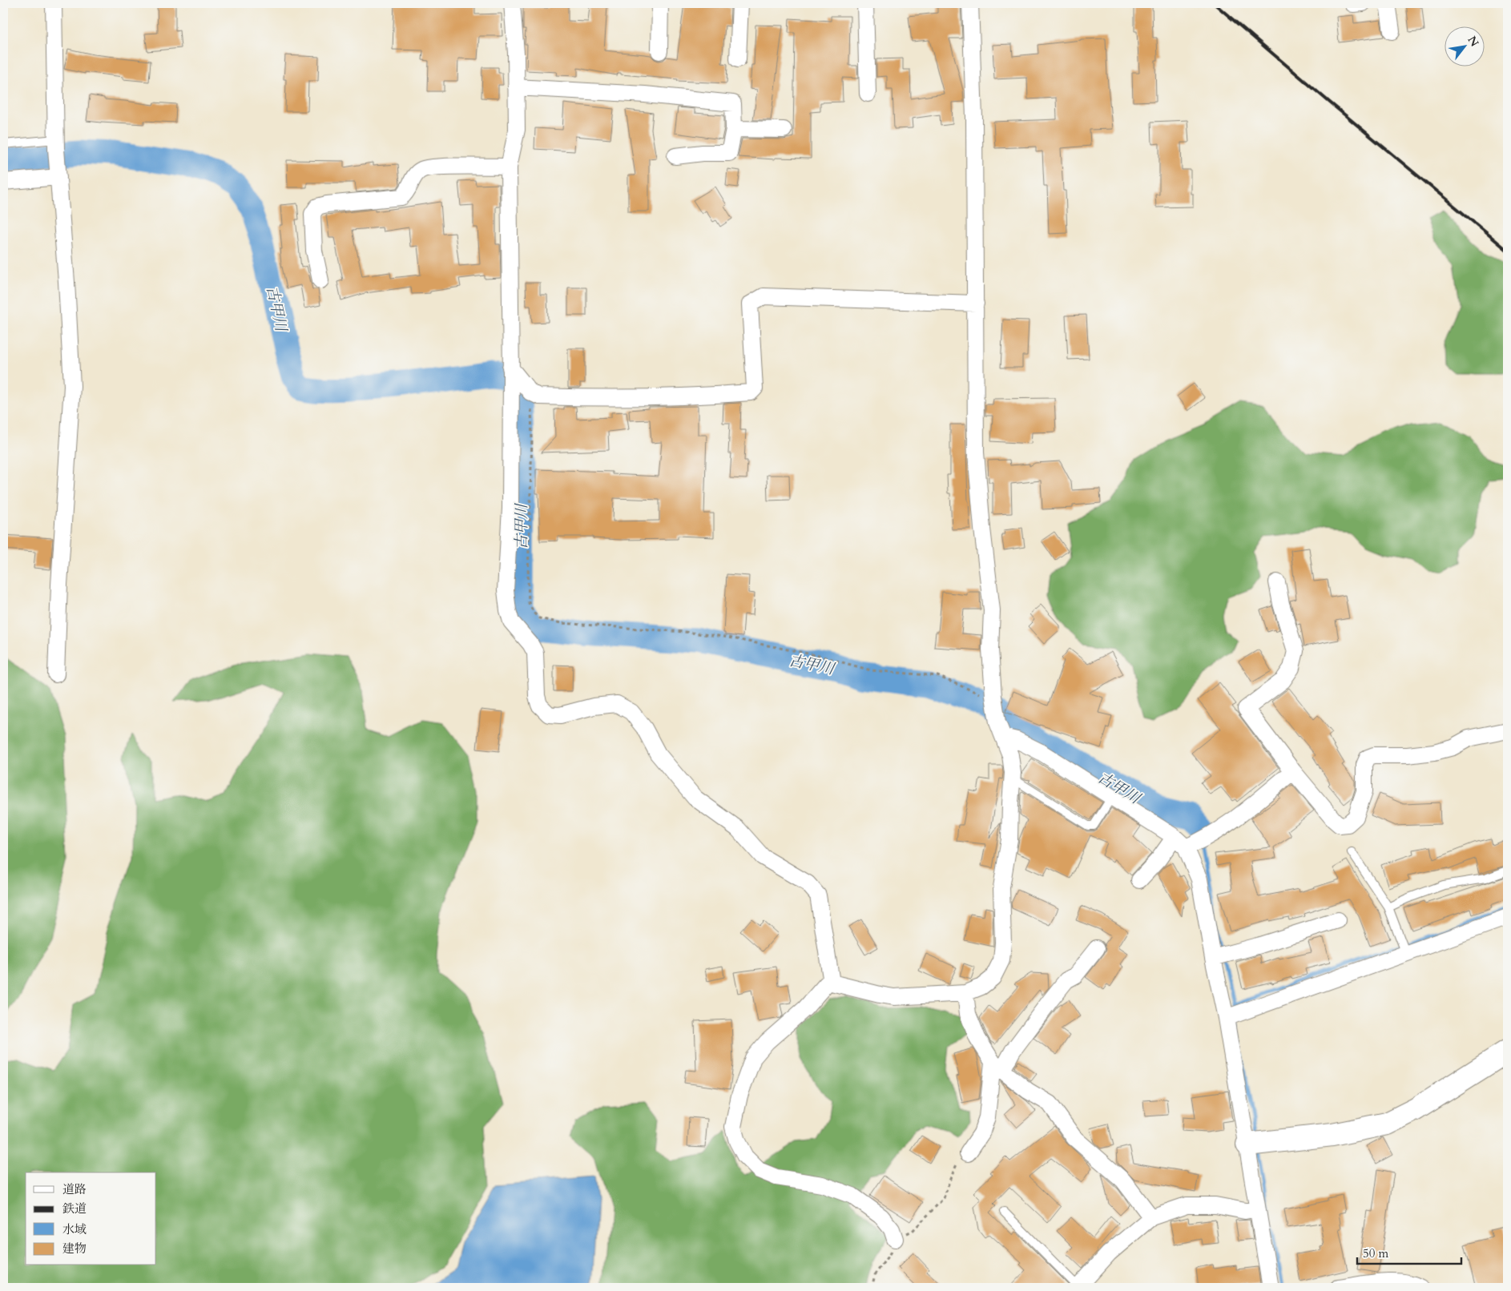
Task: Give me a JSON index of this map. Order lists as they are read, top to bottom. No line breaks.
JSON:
{"water":["古甲川"],"legend":["道路","鉄道","水域","建物"],"scale_bar":"50 m","north":"top right"}
